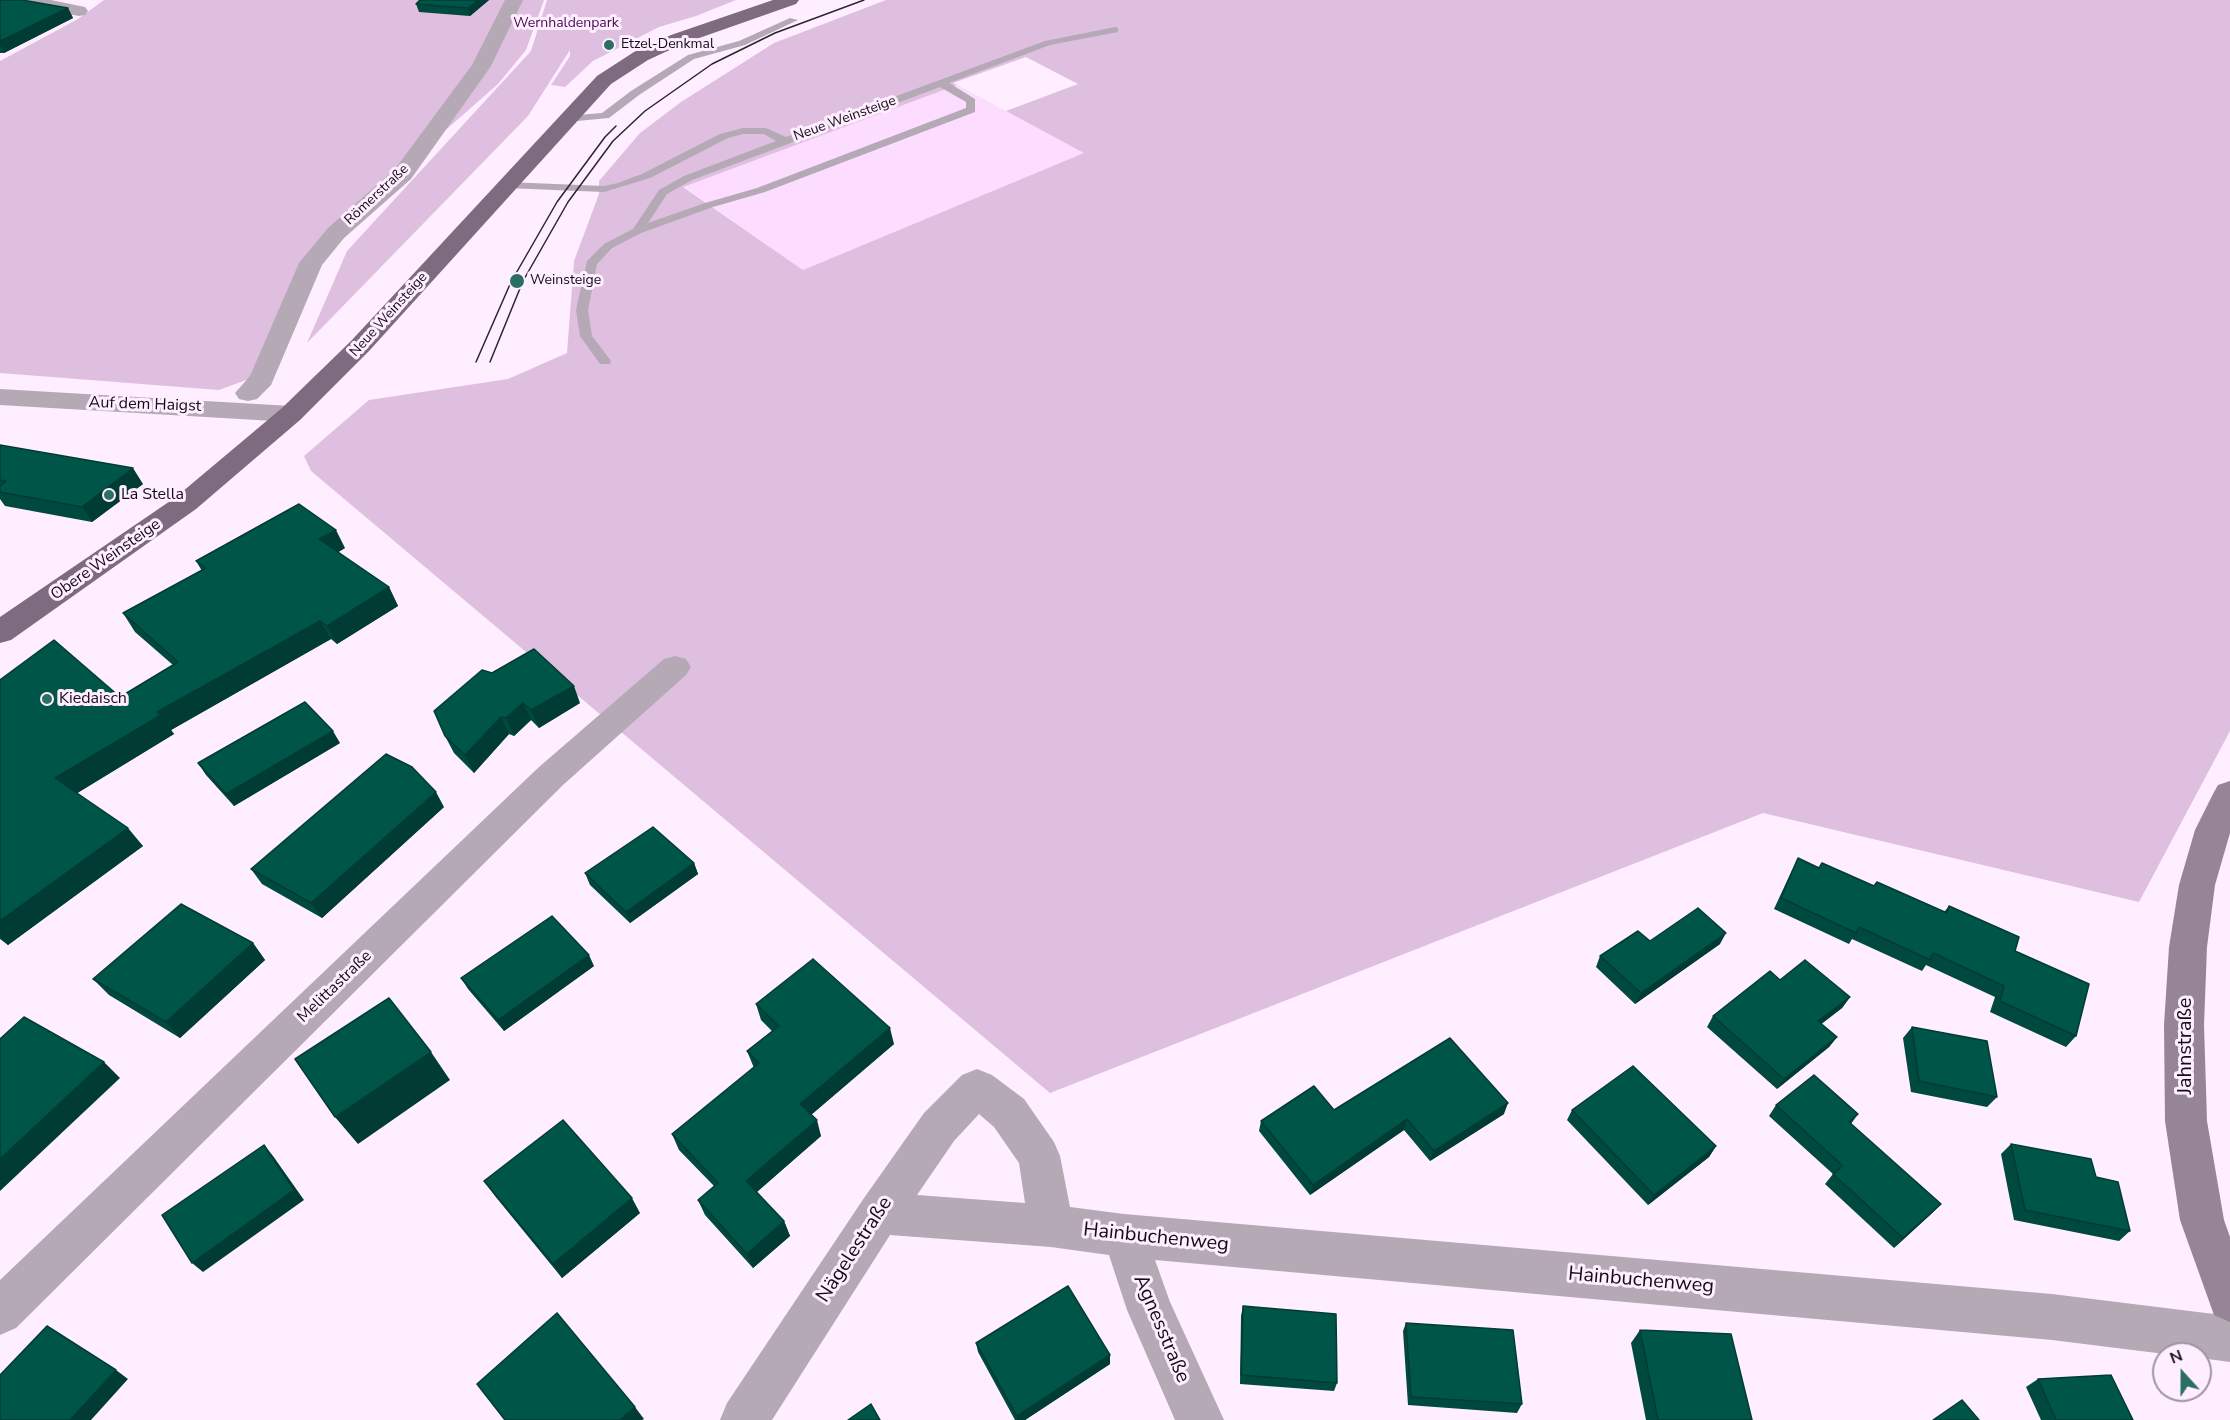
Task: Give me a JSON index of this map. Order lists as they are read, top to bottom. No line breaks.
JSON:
{"streets":{"main road":["Neue Weinsteige","Obere Weinsteige","Jahnstraße"],"street":["Römerstraße","Auf dem Haigst","Melittastraße","Hainbuchenweg","Nägelestraße","Agnesstraße"]},"crossings":[["Neue Weinsteige","Auf dem Haigst"],["Neue Weinsteige","Obere Weinsteige"],["Auf dem Haigst","Obere Weinsteige"],["Hainbuchenweg","Nägelestraße"],["Hainbuchenweg","Agnesstraße"]],"parks":["Wernhaldenpark"],"places":["Etzel-Denkmal","Weinsteige","La Stella","Kiedaisch"],"north":"top"}
